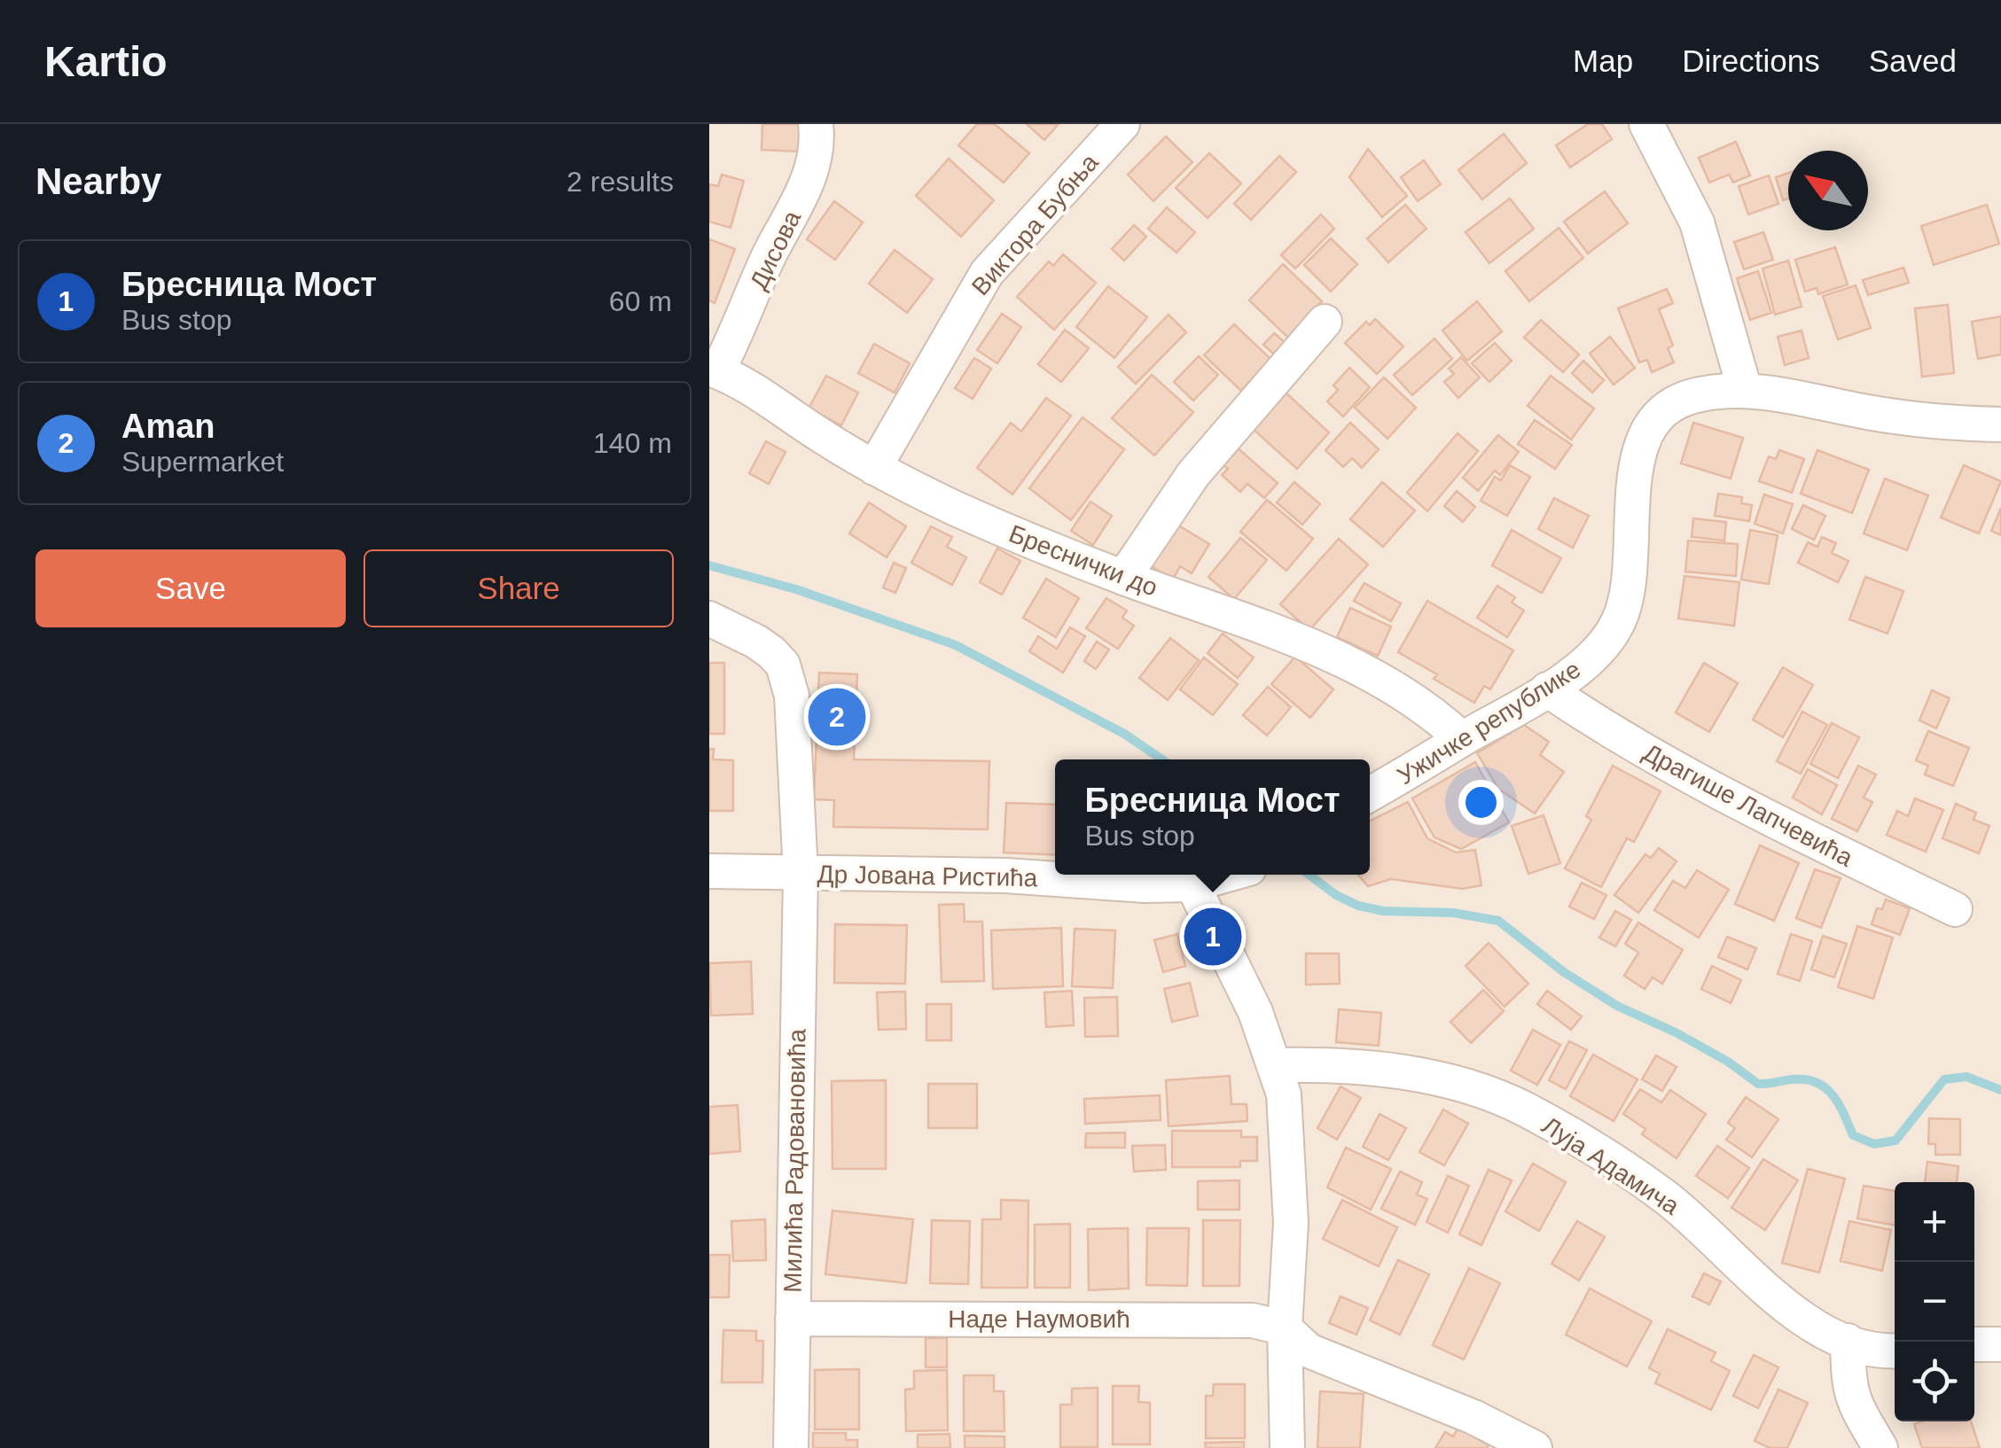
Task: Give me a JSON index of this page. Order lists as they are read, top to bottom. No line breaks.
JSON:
{"streets":{"street":["Виктора Бубња","Дисова","Бреснички до","Ужичке републике","Драгише Лапчевића","Др Јована Ристића","Милића Радовановића","Луја Адамича","Наде Наумовић"]},"crossings":[["Виктора Бубња","Бреснички до"],["Дисова","Бреснички до"],["Бреснички до","Ужичке републике"],["Ужичке републике","Драгише Лапчевића"],["Др Јована Ристића","Милића Радовановића"],["Милића Радовановића","Наде Наумовић"]],"north":"top left","page":{"header":"Kartio","nav":["Map","Directions","Saved"],"heading":["Nearby","2 results"],"list":[{"mark":"1","name":"Бресница Мост","note":"Bus stop","value":"60 m"},{"mark":"2","name":"Aman","note":"Supermarket","value":"140 m"}],"buttons":["Save","Share"],"pins":["2","1"],"popup":["Бресница Мост","Bus stop"],"map_buttons":["+","−"]}}
